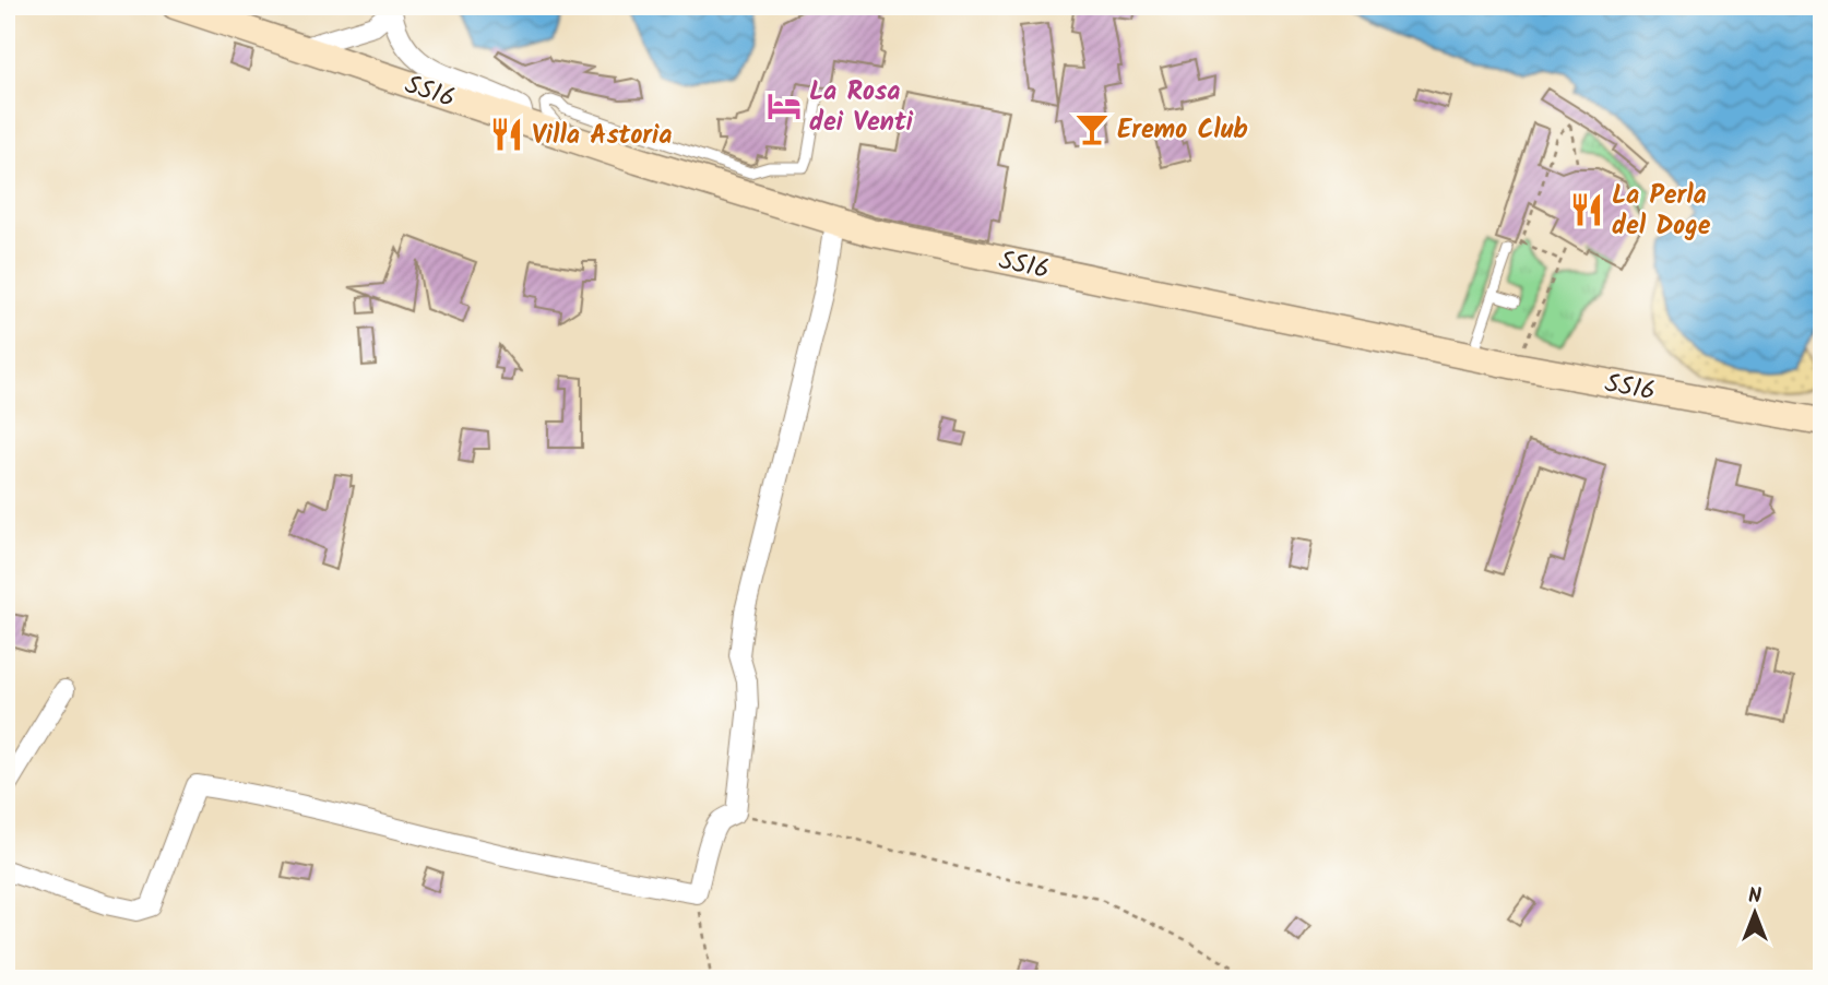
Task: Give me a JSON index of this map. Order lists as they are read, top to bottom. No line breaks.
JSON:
{"streets":{"main road":["SS16"]},"places":{"hotel":["La Rosa dei Venti"],"bar":["Eremo Club"],"restaurant":["Villa Astoria","La Perla del Doge"]},"north":"top"}
